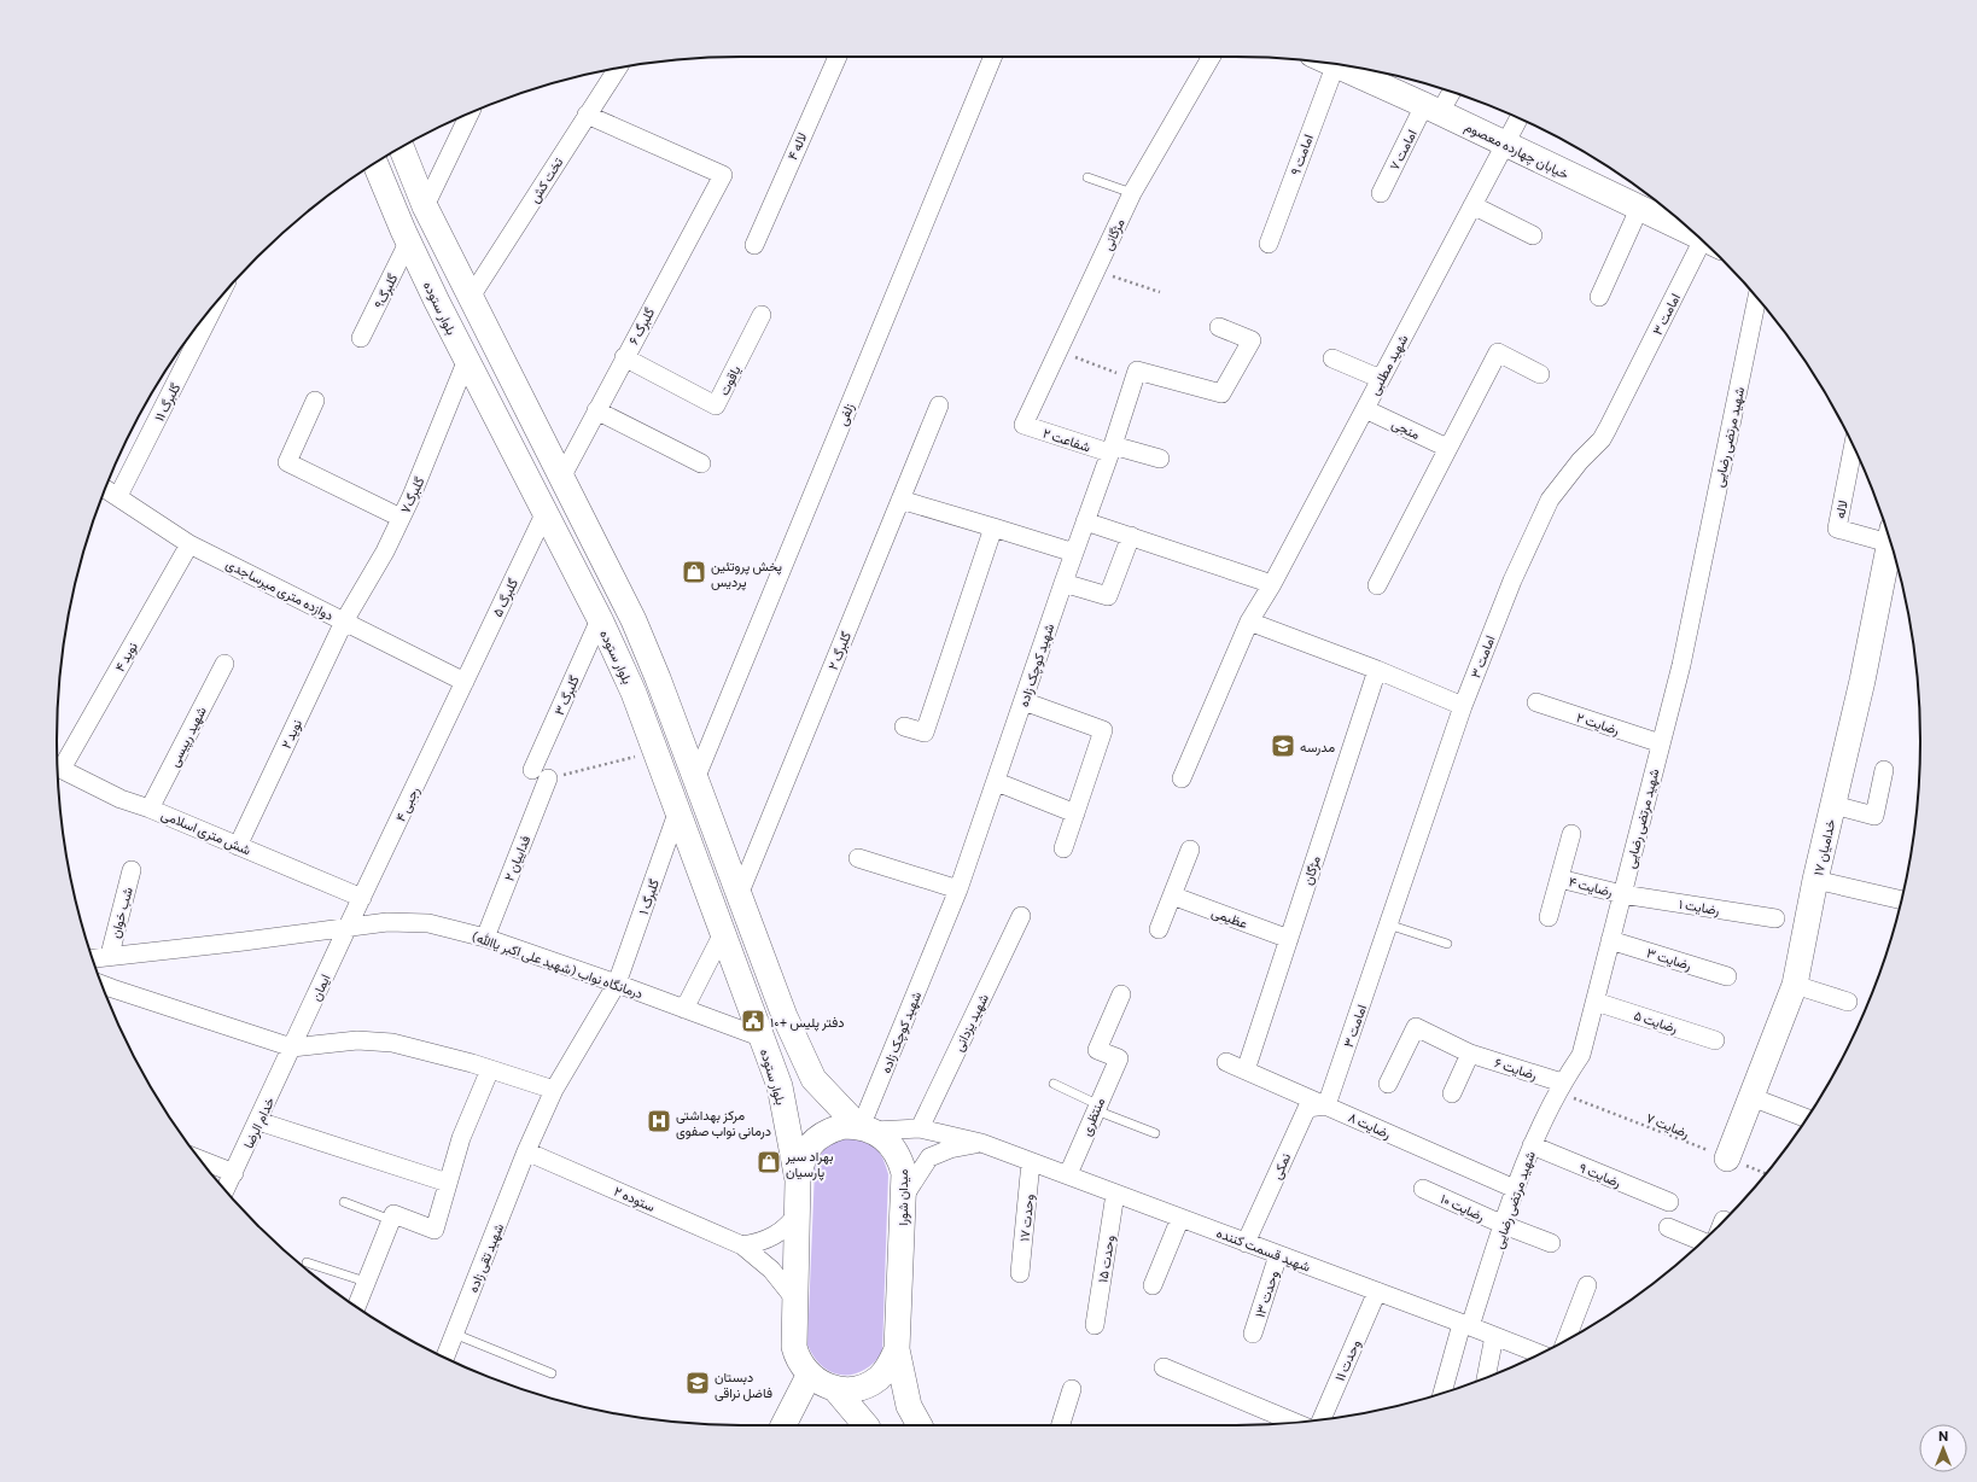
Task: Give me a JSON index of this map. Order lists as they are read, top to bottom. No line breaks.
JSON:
{"streets":{"main road":["خیابان چهارده معصوم","بلوار ستوده","خدامیان ۱۷","میدان شورا"],"street":["لاله ۴","امامت ۷","امامت ۹","تخت کش","مژگانی","گلبرگ۹","امامت ۳","گلبرگ ۶","شهید مطلبی","یاقوت","گلبرگ ۱۱","زلفی","منجی","شهید مرتضی رضایی","شفاعت ۲","گلبرگ۷","لاله","دوازده متری میرساجدی","گلبرگ ۵","گلبرگ ۲","نوید ۴","شهید کوچک زاده","گلبرگ ۳","رضایت ۲","نوید ۲","شهید رپیسی","رجبی ۴","شش متری اسلامی","فداییان ۲","مژگان","رضایت ۴","گلبرگ ۱","رضایت ۱","شب خوان","عظیمی","رضایت ۳","درمانگاه نواب (شهید علی اکبر یاالله)","ایمان","رضایت ۵","شهید یزدانی","رضایت ۶","منتظری","خدام الرضا","رضایت ۸","نمکی","رضایت ۹","ستوده ۲","رضایت ۱۰","وحدت ۱۷","شهید قسمت کننده","شهید تقی زاده","وحدت ۱۵","وحدت ۱۳","وحدت ۱۱"],"path":["رضایت ۷"]},"crossings":[["امامت ۷","خیابان چهارده معصوم"],["خیابان چهارده معصوم","امامت ۹"],["خیابان چهارده معصوم","شهید مطلبی"],["تخت کش","گلبرگ ۶"],["مژگانی","شفاعت ۲"],["گلبرگ۹","بلوار ستوده"],["بلوار ستوده","گلبرگ۷"],["بلوار ستوده","گلبرگ ۵"],["بلوار ستوده","گلبرگ ۳"],["بلوار ستوده","گلبرگ ۱"],["بلوار ستوده","درمانگاه نواب (شهید علی اکبر یاالله)"],["امامت ۳","رضایت ۸"],["امامت ۳","نمکی"],["گلبرگ ۶","یاقوت"],["شهید مطلبی","منجی"],["گلبرگ ۱۱","دوازده متری میرساجدی"],["شهید مرتضی رضایی","رضایت ۲"],["شهید مرتضی رضایی","رضایت ۴"],["شهید مرتضی رضایی","رضایت ۱"],["شهید مرتضی رضایی","رضایت ۳"],["شهید مرتضی رضایی","رضایت ۵"],["شهید مرتضی رضایی","رضایت ۶"],["شهید مرتضی رضایی","رضایت ۸"],["شهید مرتضی رضایی","رضایت ۷"],["شهید مرتضی رضایی","رضایت ۹"],["شهید مرتضی رضایی","رضایت ۱۰"],["شهید مرتضی رضایی","شهید قسمت کننده"],["شفاعت ۲","شهید کوچک زاده"],["گلبرگ۷","دوازده متری میرساجدی"],["گلبرگ۷","نوید ۲"],["دوازده متری میرساجدی","گلبرگ ۵"],["دوازده متری میرساجدی","نوید ۴"],["دوازده متری میرساجدی","نوید ۲"],["دوازده متری میرساجدی","رجبی ۴"],["گلبرگ ۵","رجبی ۴"],["شهید کوچک زاده","میدان شورا"],["شهید کوچک زاده","شهید قسمت کننده"],["نوید ۲","شش متری اسلامی"],["شهید رپیسی","شش متری اسلامی"],["رجبی ۴","شش متری اسلامی"],["رجبی ۴","درمانگاه نواب (شهید علی اکبر یاالله)"],["رجبی ۴","ایمان"],["خدامیان ۱۷","رضایت ۷"],["فداییان ۲","درمانگاه نواب (شهید علی اکبر یاالله)"],["مژگان","عظیمی"],["مژگان","رضایت ۸"],["رضایت ۴","رضایت ۱"],["گلبرگ ۱","درمانگاه نواب (شهید علی اکبر یاالله)"],["گلبرگ ۱","شهید تقی زاده"],["شب خوان","درمانگاه نواب (شهید علی اکبر یاالله)"],["درمانگاه نواب (شهید علی اکبر یاالله)","ایمان"],["ایمان","خدام الرضا"],["شهید یزدانی","شهید قسمت کننده"],["رضایت ۶","رضایت ۷"],["منتظری","شهید قسمت کننده"],["رضایت ۸","نمکی"],["نمکی","شهید قسمت کننده"],["میدان شورا","شهید قسمت کننده"],["ستوده ۲","شهید تقی زاده"],["وحدت ۱۷","شهید قسمت کننده"],["شهید قسمت کننده","وحدت ۱۵"],["شهید قسمت کننده","وحدت ۱۳"],["شهید قسمت کننده","وحدت ۱۱"]],"places":{"shop":["پخش پروتئین پردیس","بهراد سیر پارسیان"],"school or university":["مدرسه","دبستان فاضل نراقی"],"public building":["دفتر پلیس +۱۰"],"hospital":["مرکز بهداشتی درمانی نواب صفوی"]},"north":"top"}
